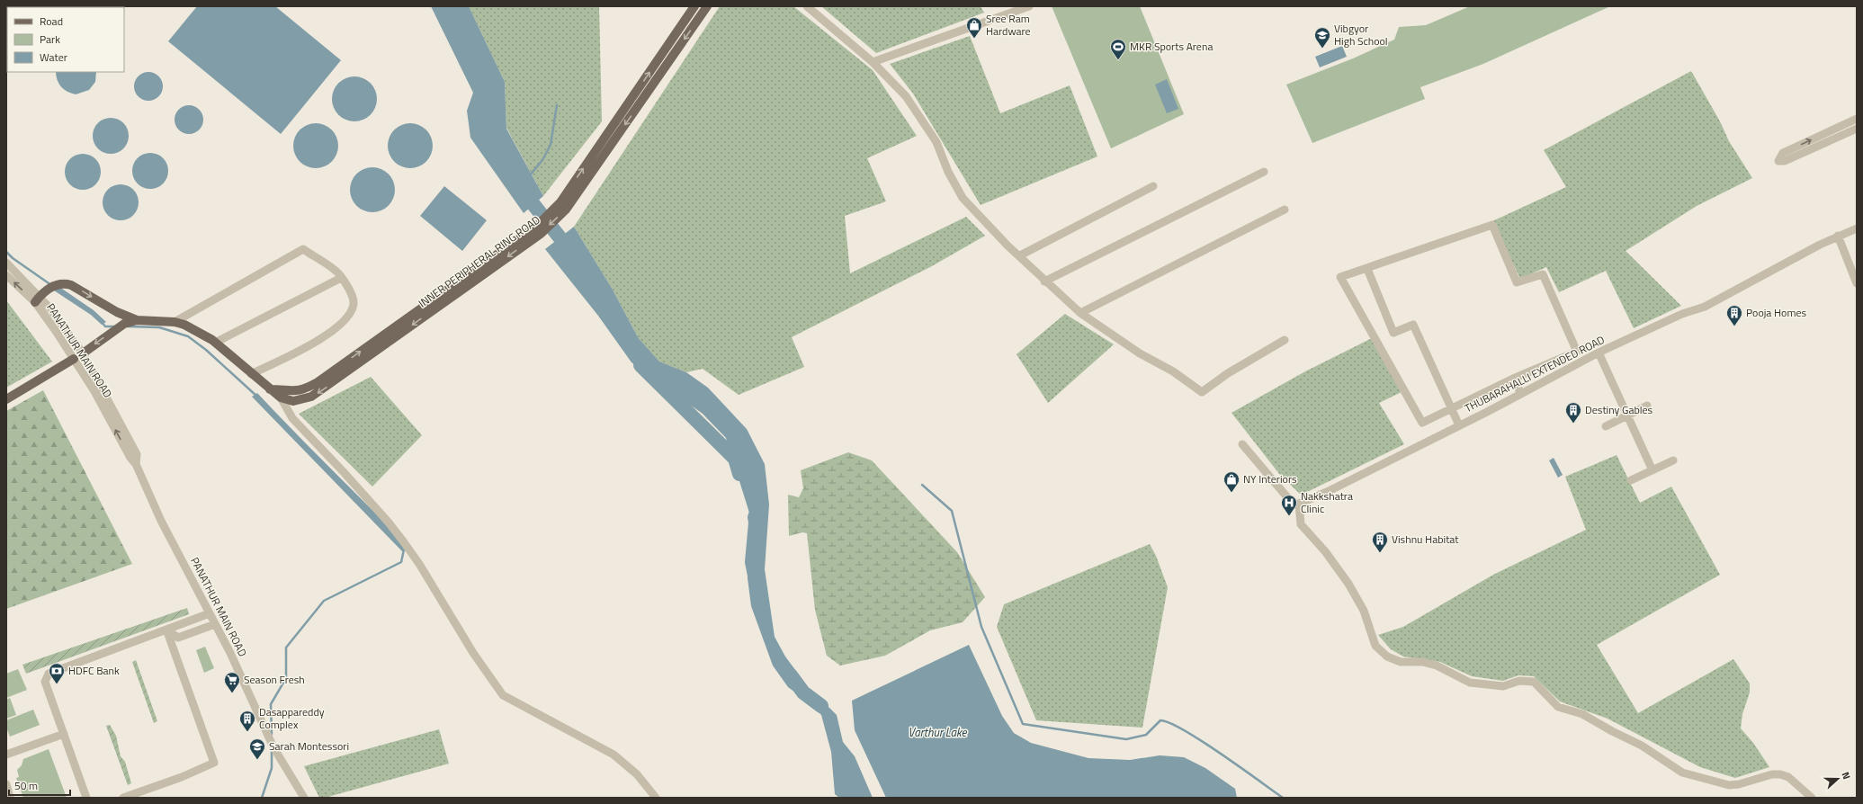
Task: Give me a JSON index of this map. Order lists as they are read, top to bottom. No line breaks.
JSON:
{"streets":{"main road":["INNER PERIPHERAL RING ROAD"],"street":["PANATHUR MAIN ROAD","THUBARAHALLI EXTENDED ROAD"]},"crossings":[["INNER PERIPHERAL RING ROAD","PANATHUR MAIN ROAD"]],"water":["Varthur Lake"],"places":{"shop":["Sree Ram Hardware","NY Interiors"],"school or university":["Vibgyor High School","Sarah Montessori"],"sports":["MKR Sports Arena"],"building":["Pooja Homes","Destiny Gables","Vishnu Habitat","Dasappareddy Complex"],"hospital":["Nakkshatra Clinic"],"bank":["HDFC Bank"],"supermarket":["Season Fresh"]},"legend":["Road","Park","Water"],"scale_bar":"50 m","north":"right"}
